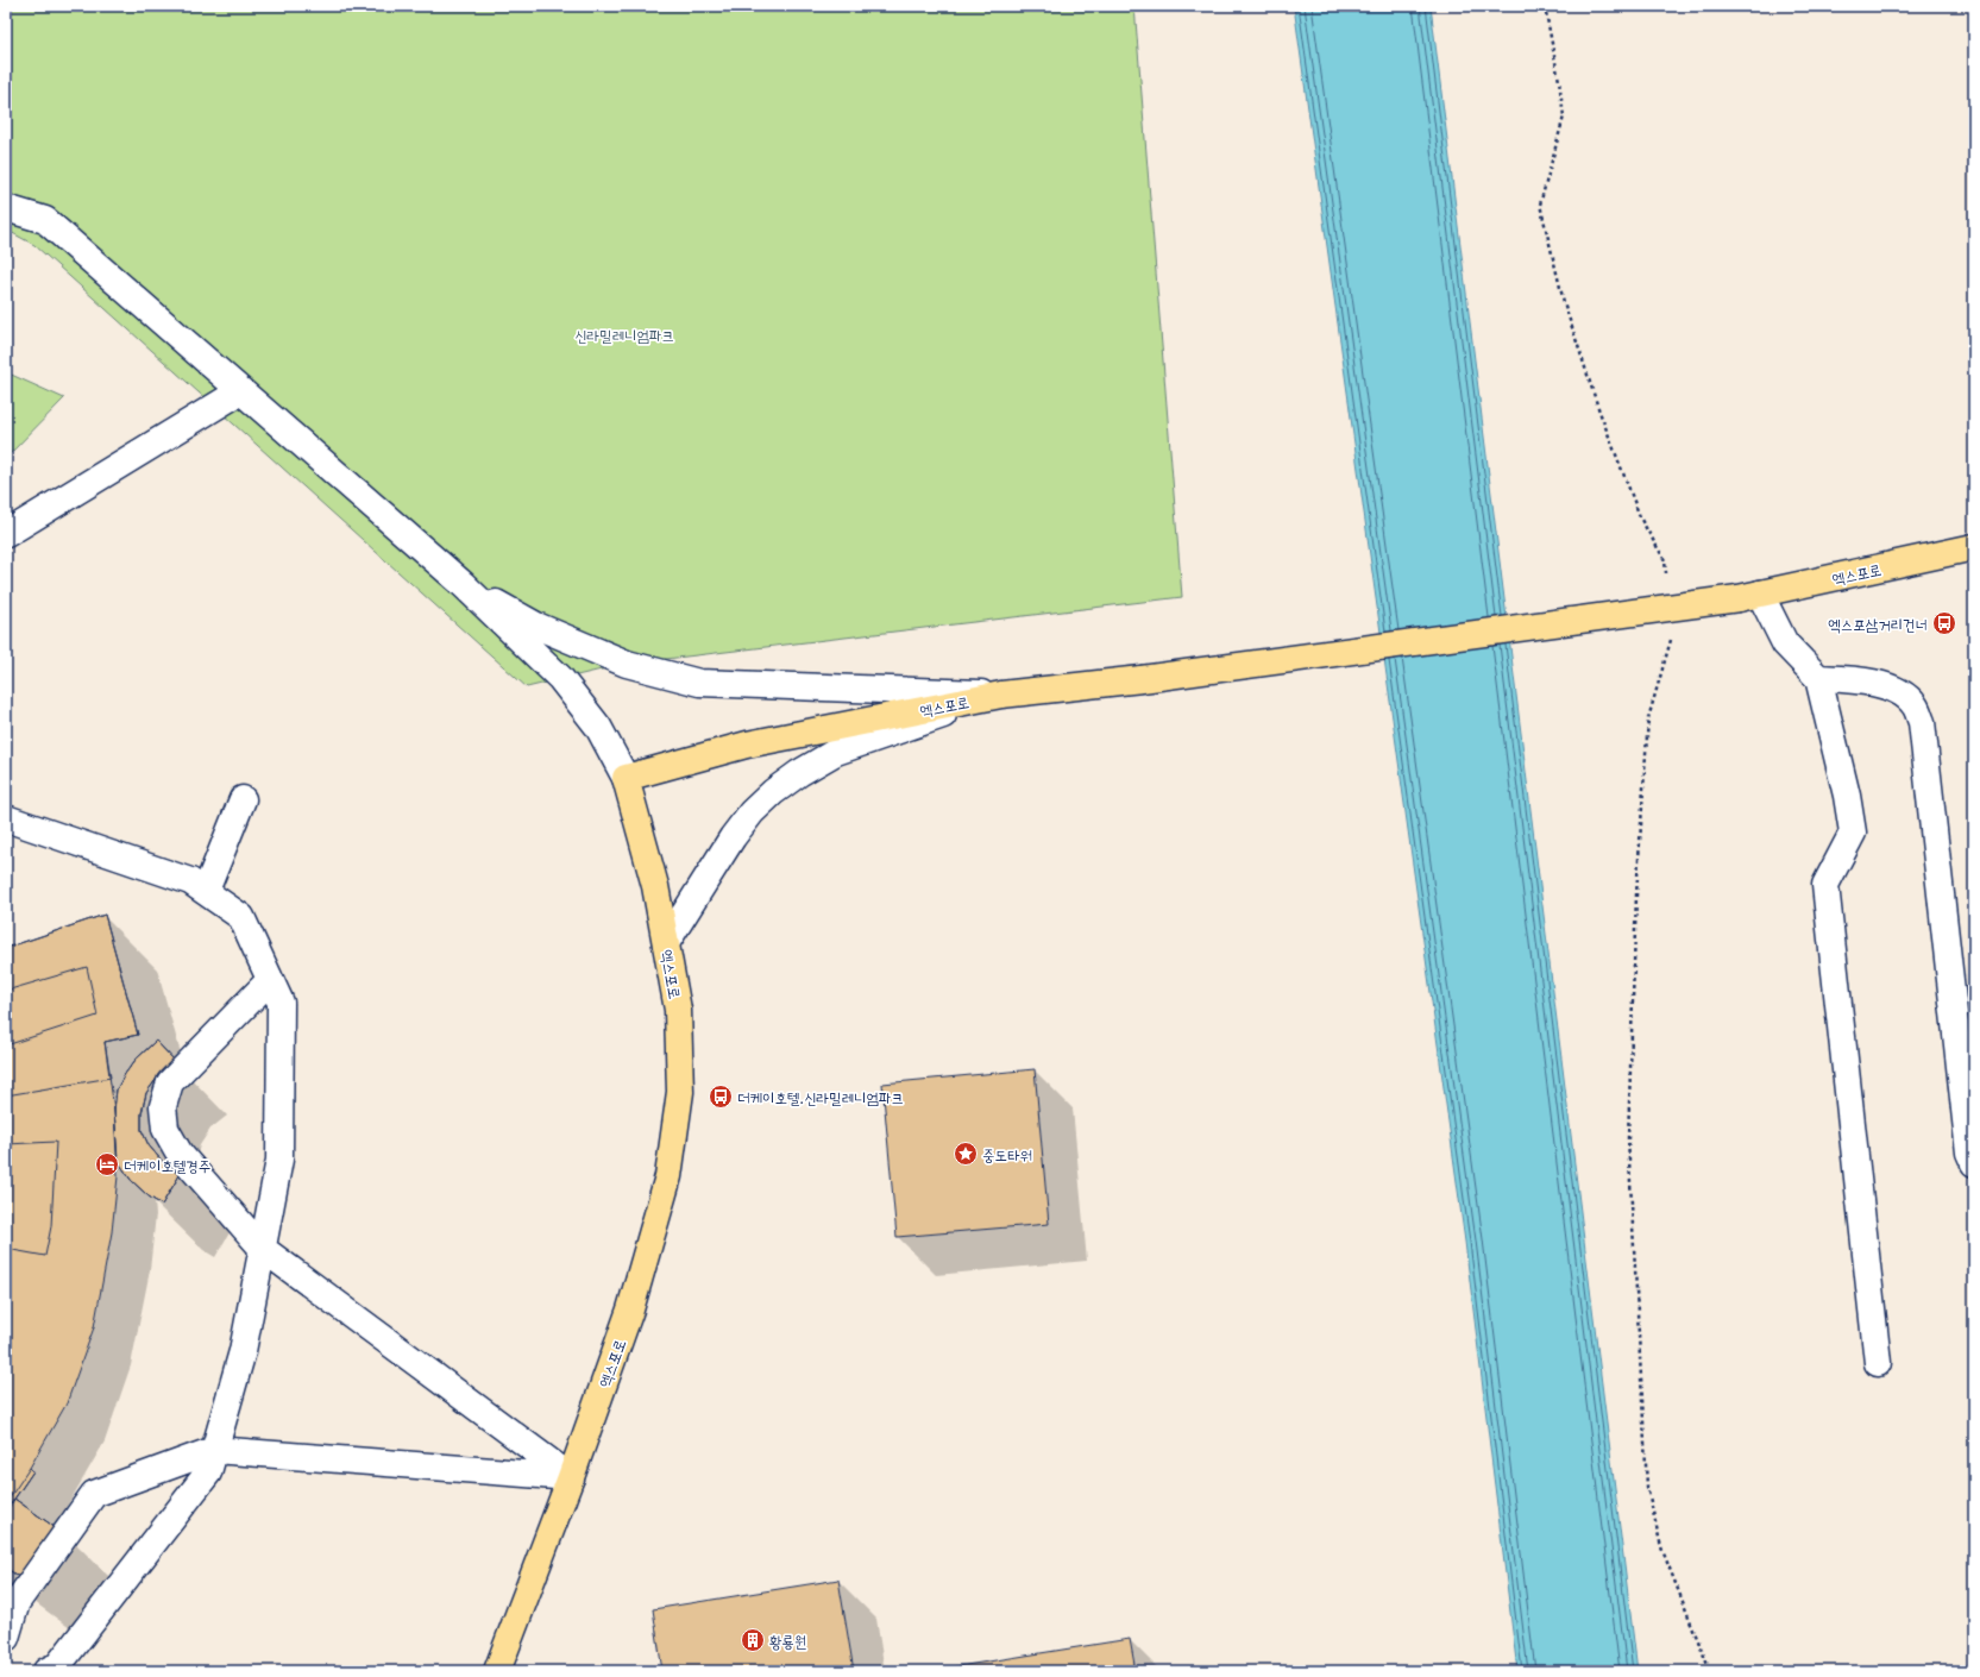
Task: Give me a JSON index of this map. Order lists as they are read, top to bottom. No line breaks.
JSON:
{"streets":{"main road":["엑스포로"]},"parks":["신라밀레니엄파크"],"places":{"bus stop":["엑스포삼거리건너","더케이호텔.신라밀레니엄파크"],"place":["중도타워"],"hotel":["더케이호텔경주"],"building":["황룡원"]}}
